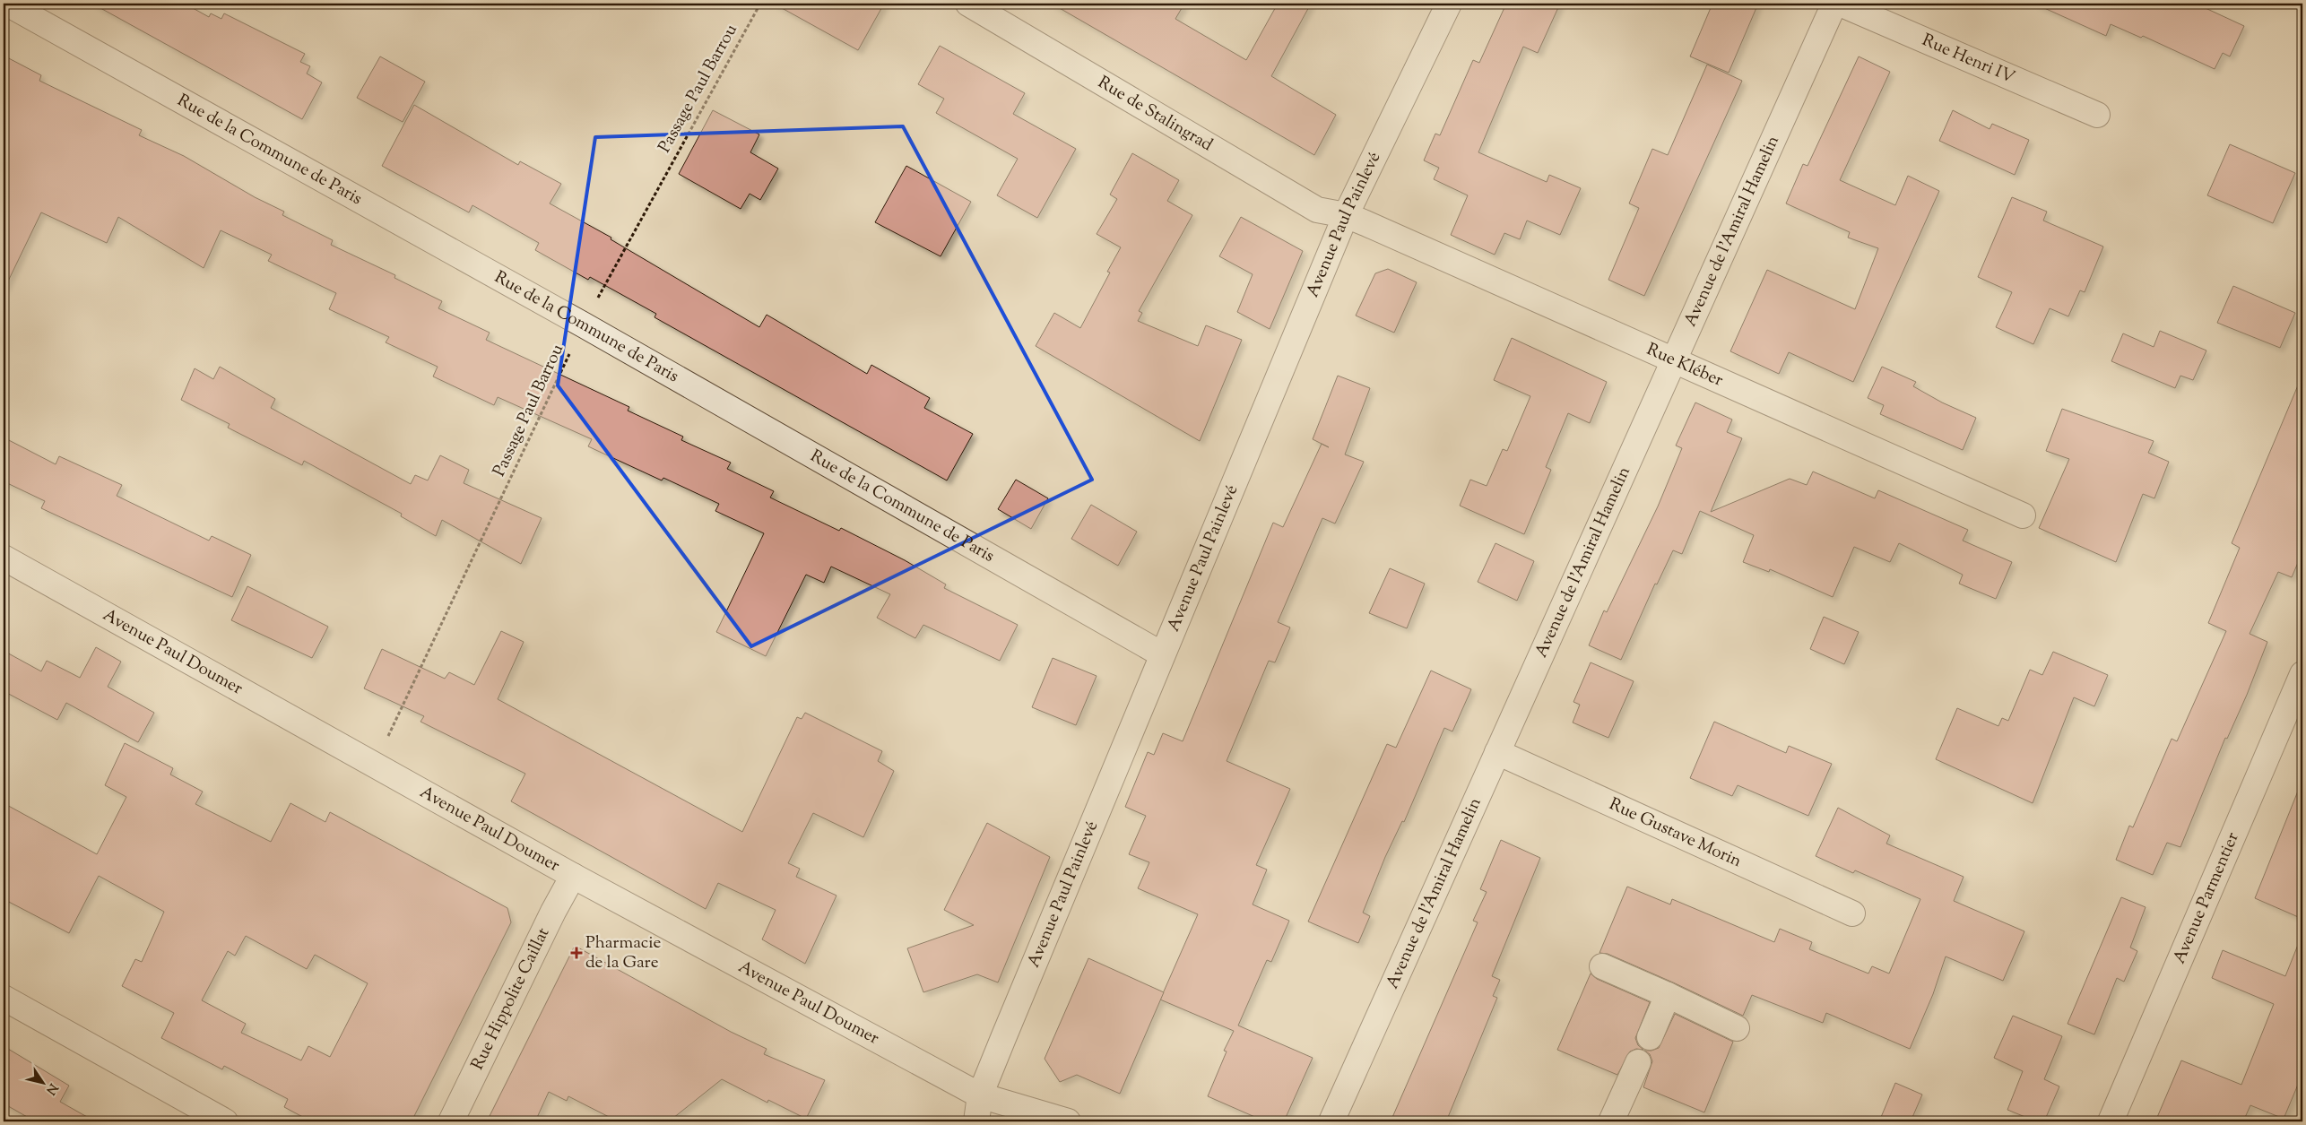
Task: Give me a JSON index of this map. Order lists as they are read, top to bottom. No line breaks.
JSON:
{"streets":{"street":["Rue Henri IV","Rue de Stalingrad","Rue de la Commune de Paris","Avenue Paul Painlevé","Avenue de l'Amiral Hamelin","Rue Kléber","Avenue Paul Doumer","Rue Gustave Morin","Avenue Parmentier","Rue Hippolite Caillat"],"path":["Passage Paul Barrou"]},"crossings":[["Passage Paul Barrou","Rue de la Commune de Paris"],["Passage Paul Barrou","Avenue Paul Doumer"],["Rue de Stalingrad","Avenue Paul Painlevé"],["Rue de Stalingrad","Rue Kléber"],["Rue de la Commune de Paris","Avenue Paul Painlevé"],["Avenue Paul Painlevé","Rue Kléber"],["Avenue Paul Painlevé","Avenue Paul Doumer"],["Avenue de l'Amiral Hamelin","Rue Kléber"],["Avenue de l'Amiral Hamelin","Rue Gustave Morin"],["Avenue Paul Doumer","Rue Hippolite Caillat"]],"places":{"health":["Pharmacie de la Gare"]},"north":"bottom right"}
